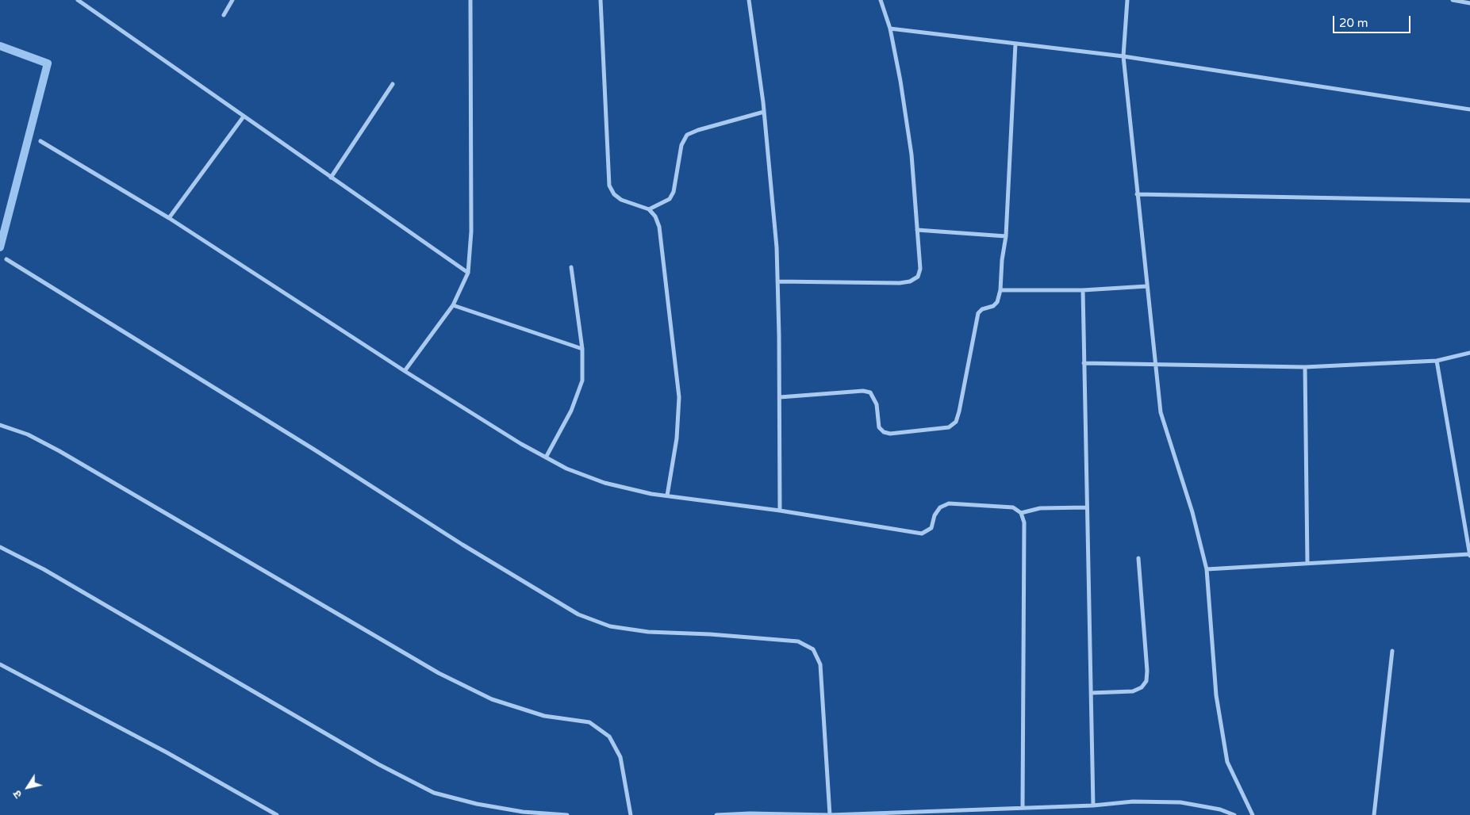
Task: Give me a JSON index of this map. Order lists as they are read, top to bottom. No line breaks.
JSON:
{"scale_bar":"20 m","north":"bottom left"}
